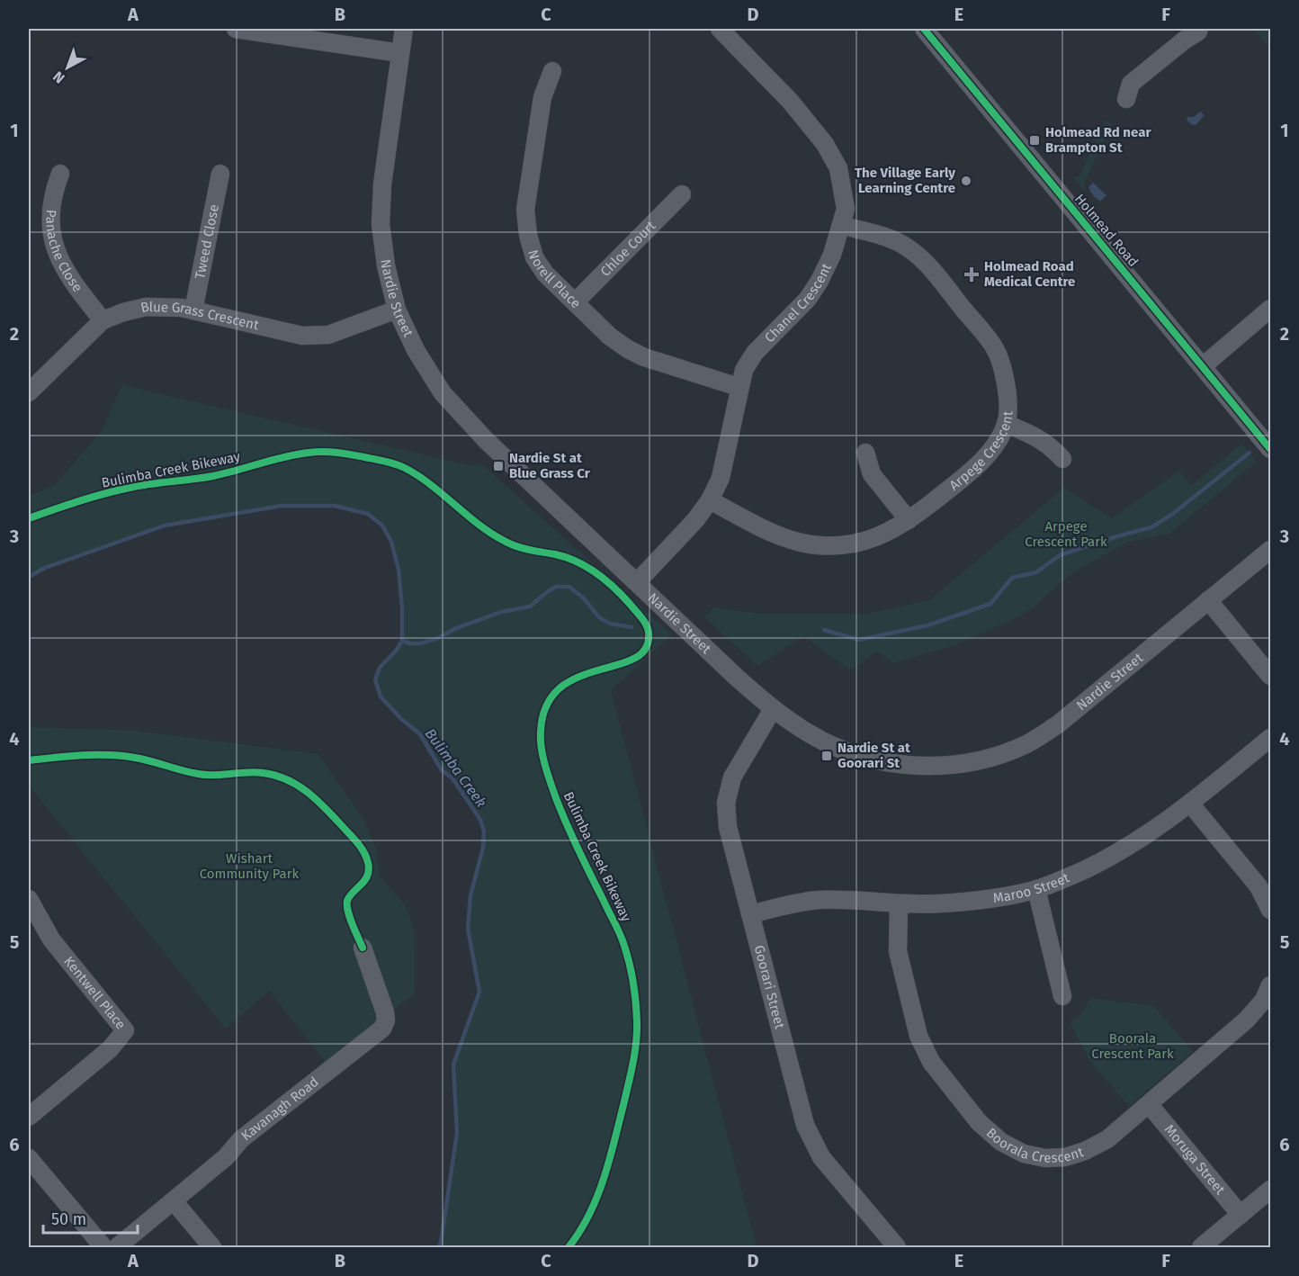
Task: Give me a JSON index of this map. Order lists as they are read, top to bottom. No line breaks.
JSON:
{"streets":{"street":["Holmead Road","Tweed Close","Chloe Court","Panache Close","Norell Place","Nardie Street","Chanel Crescent","Blue Grass Crescent","Arpege Crescent","Maroo Street","Goorari Street","Kentwell Place","Kavanagh Road","Boorala Crescent","Moruga Street"],"cycle path":["Bulimba Creek Bikeway"]},"crossings":[["Tweed Close","Blue Grass Crescent"],["Chloe Court","Norell Place"],["Panache Close","Blue Grass Crescent"],["Norell Place","Chanel Crescent"],["Nardie Street","Chanel Crescent"],["Nardie Street","Blue Grass Crescent"],["Nardie Street","Goorari Street"],["Chanel Crescent","Arpege Crescent"],["Maroo Street","Goorari Street"],["Maroo Street","Boorala Crescent"],["Boorala Crescent","Moruga Street"]],"water":["Bulimba Creek"],"parks":["Arpege Crescent Park","Wishart Community Park","Boorala Crescent Park"],"places":{"transit":["Holmead Rd near Brampton St","Nardie St at Blue Grass Cr","Nardie St at Goorari St"],"other":["The Village Early Learning Centre"],"health":["Holmead Road Medical Centre"]},"scale_bar":"50 m","north":"bottom left","grid":{"columns":["A","B","C","D","E","F"],"rows":["1","2","3","4","5","6"]}}
